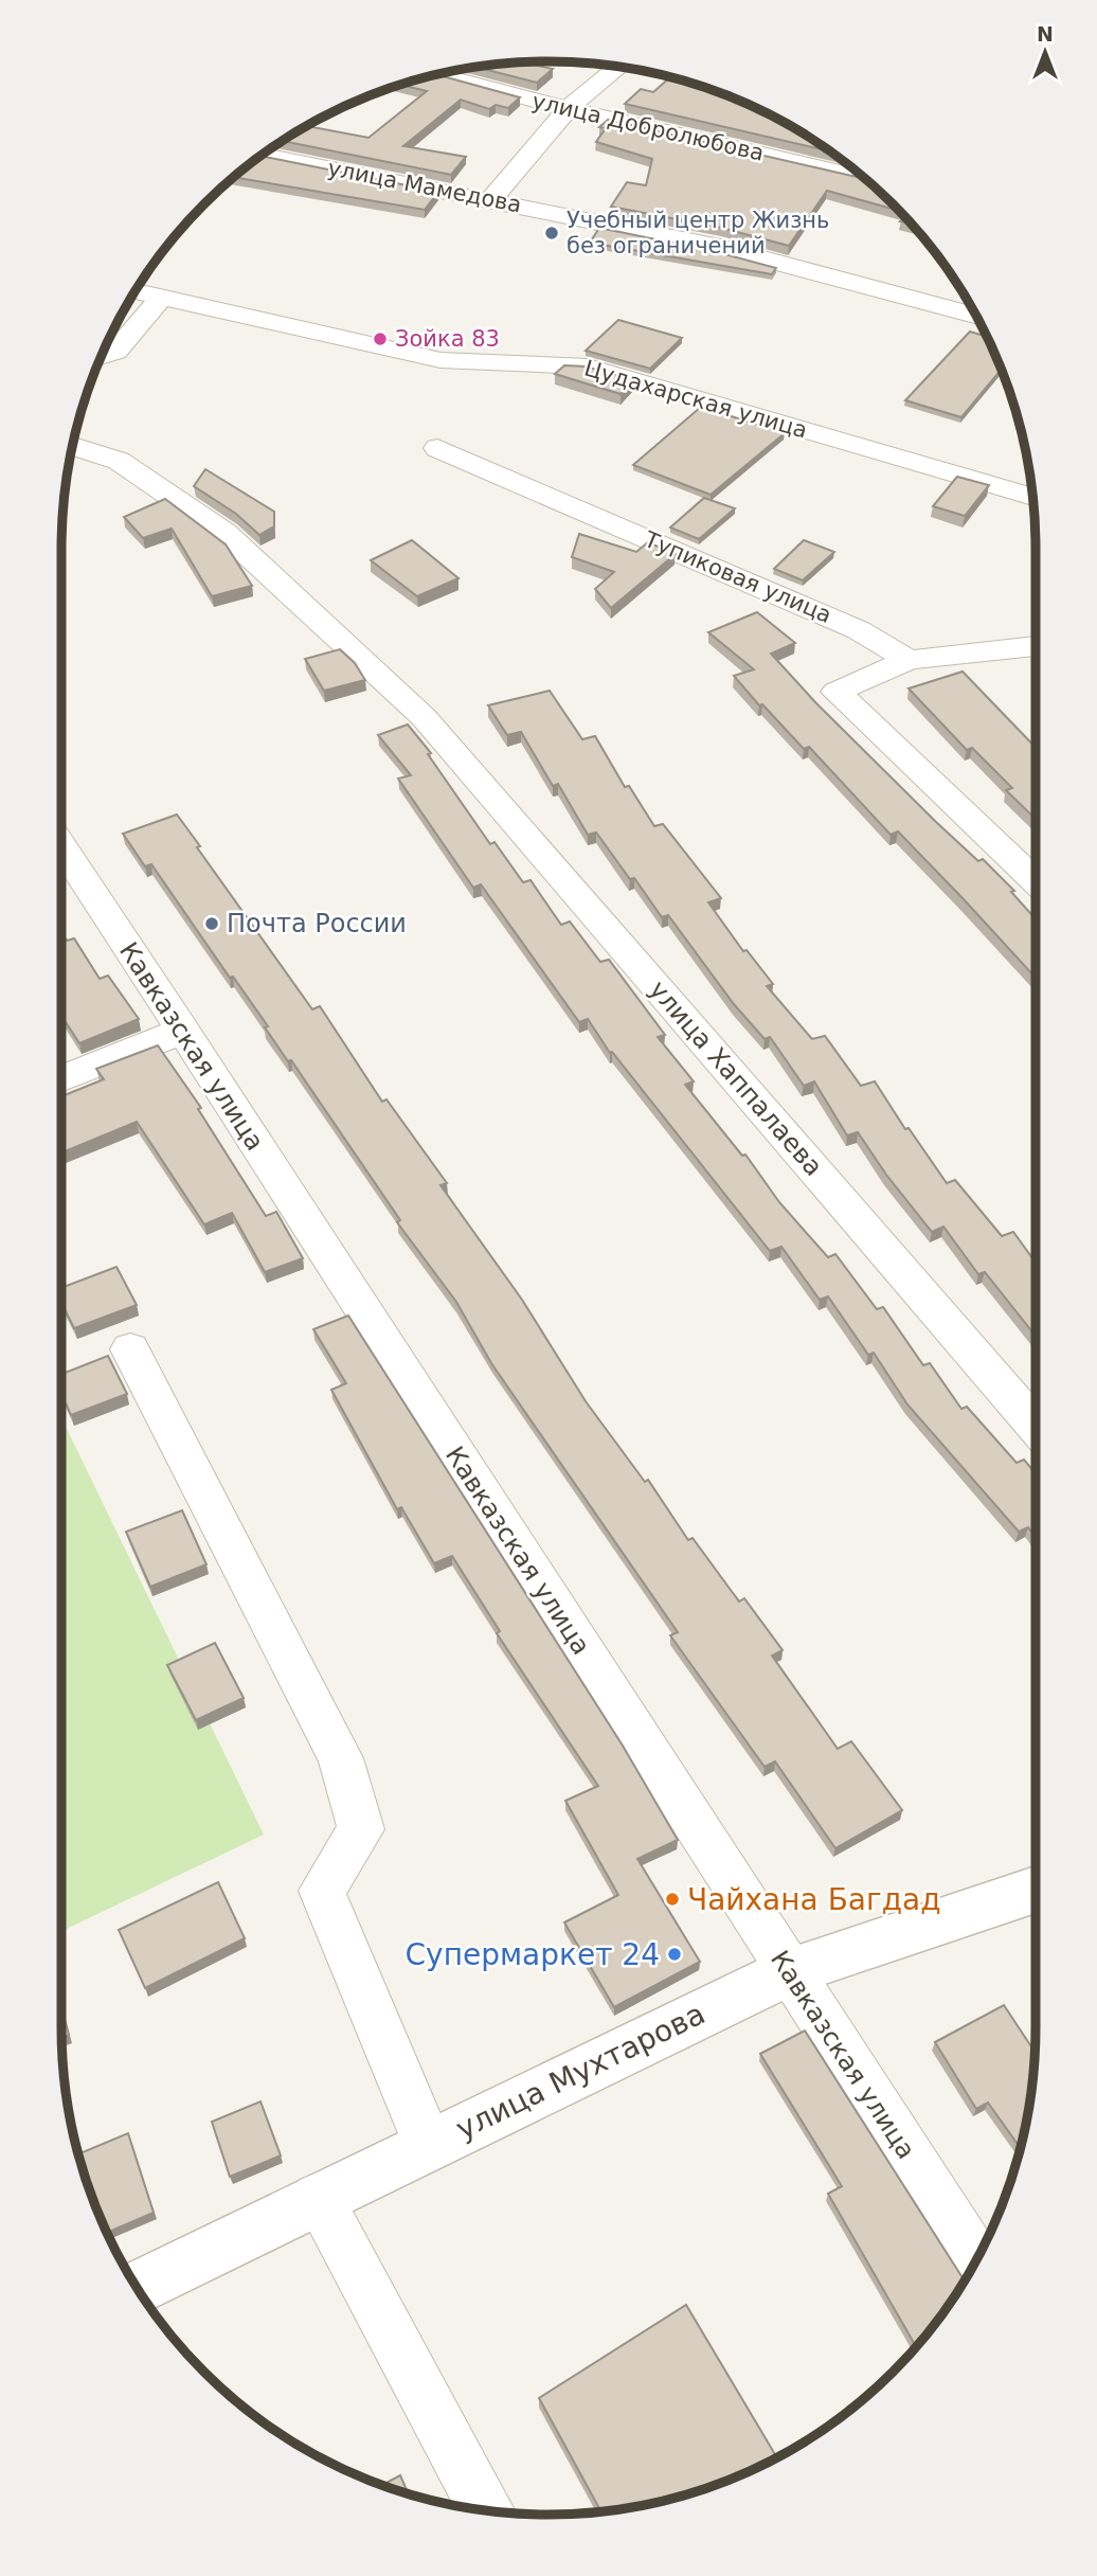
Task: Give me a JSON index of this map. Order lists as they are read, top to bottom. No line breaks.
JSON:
{"streets":{"street":["улица Добролюбова","улица Мамедова","Цудахарская улица","Тупиковая улица","Кавказская улица","улица Хаппалаева","улица Мухтарова"]},"crossings":[["Кавказская улица","улица Мухтарова"]],"places":["Учебный центр Жизнь без ограничений","Зойка 83","Почта России","Чайхана Багдад","Супермаркет 24"],"north":"top"}
